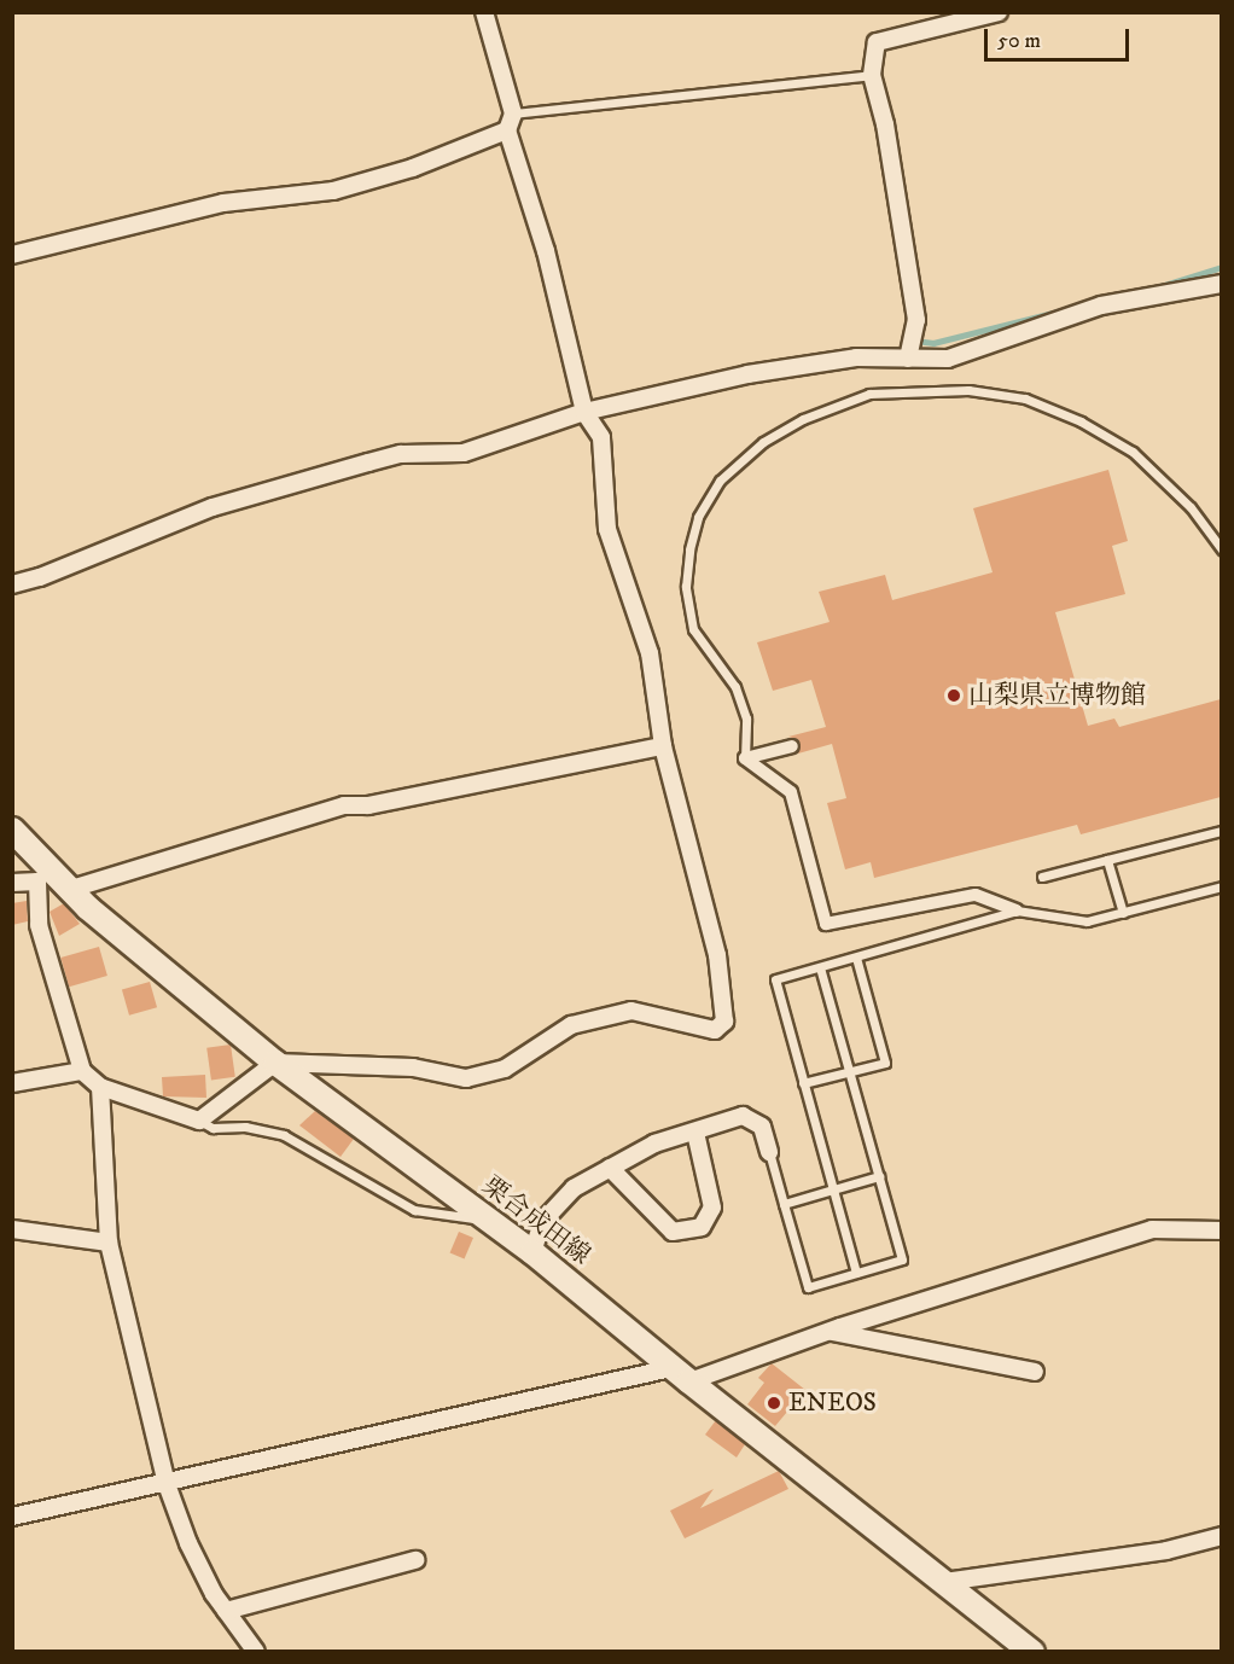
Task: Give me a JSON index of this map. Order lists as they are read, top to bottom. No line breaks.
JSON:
{"streets":{"main road":["栗合成田線"]},"places":["山梨県立博物館","ENEOS"],"scale_bar":"50 m"}
